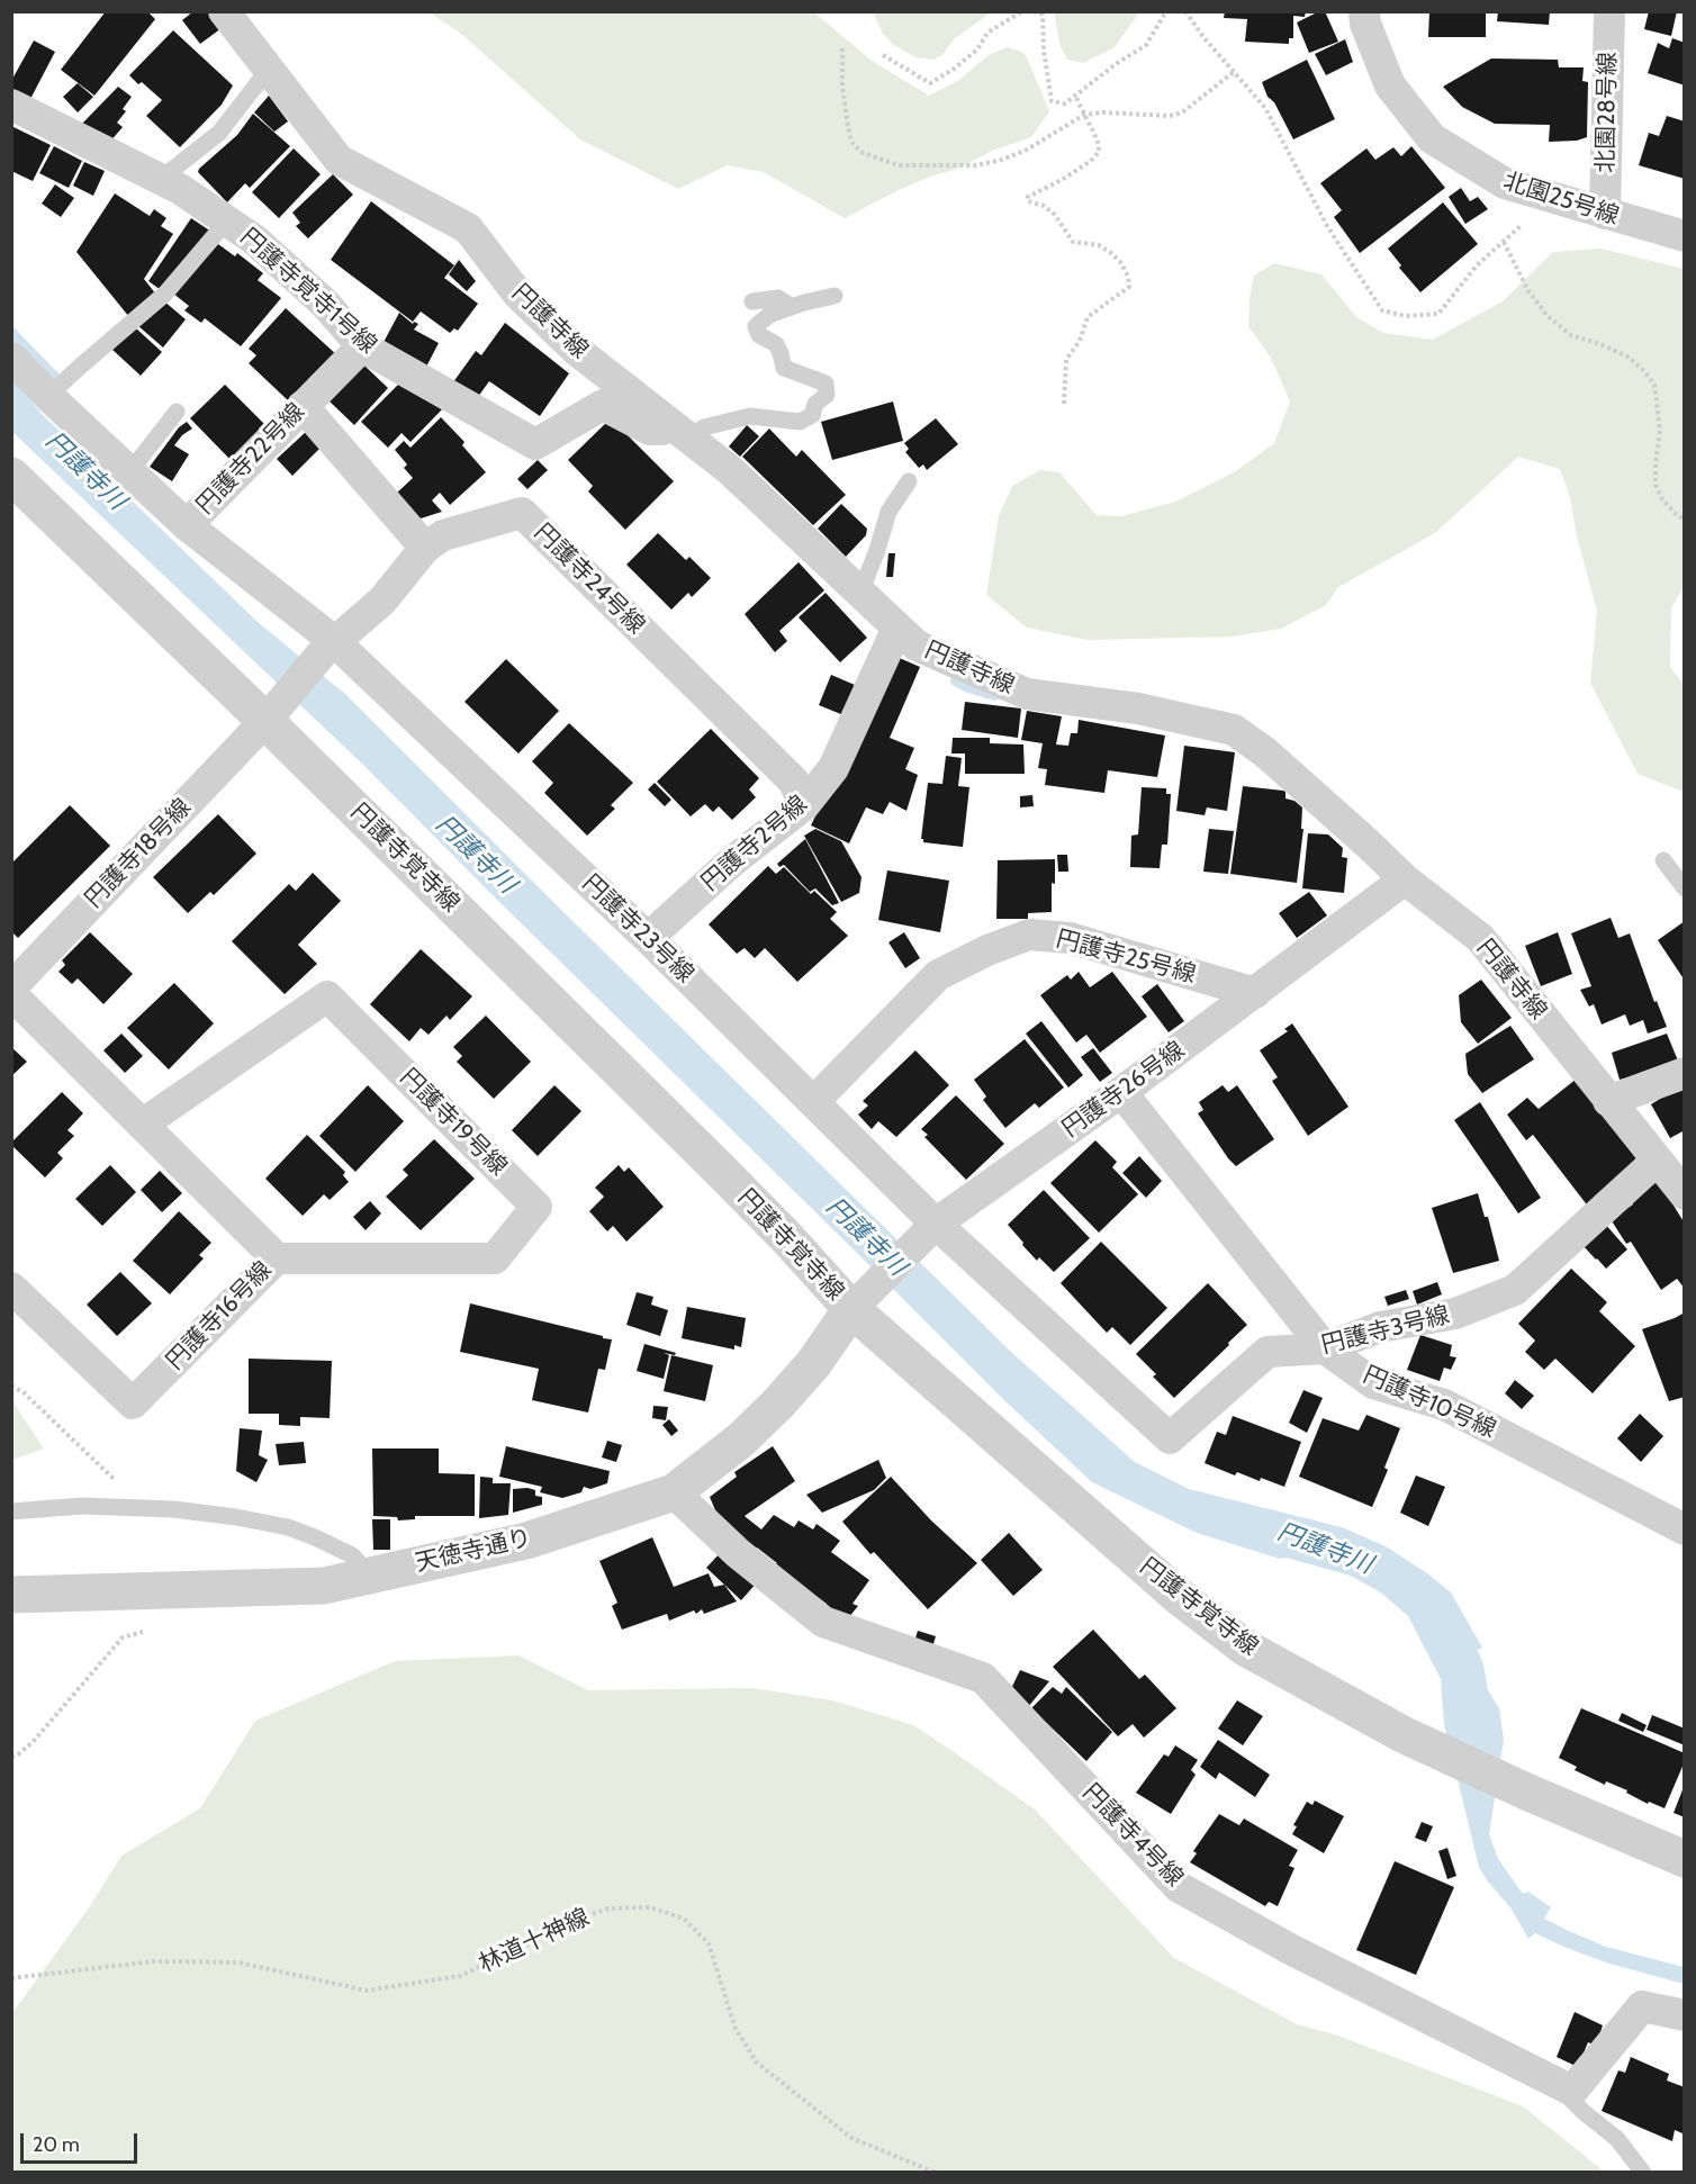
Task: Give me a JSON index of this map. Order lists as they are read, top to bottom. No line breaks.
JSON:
{"streets":{"street":["北園28号線","北園25号線","円護寺覚寺1号線","円護寺線","円護寺22号線","円護寺24号線","円護寺2号線","円護寺18号線","円護寺覚寺線","円護寺23号線","円護寺25号線","円護寺26号線","円護寺19号線","円護寺16号線","円護寺3号線","円護寺10号線","天徳寺通り","円護寺4号線"],"path":["林道十神線"]},"crossings":[["北園28号線","北園25号線"],["円護寺覚寺1号線","円護寺線"],["円護寺覚寺1号線","円護寺22号線"],["円護寺線","円護寺2号線"],["円護寺線","円護寺26号線"],["円護寺線","円護寺3号線"],["円護寺22号線","円護寺24号線"],["円護寺22号線","円護寺23号線"],["円護寺24号線","円護寺2号線"],["円護寺24号線","円護寺18号線"],["円護寺24号線","円護寺覚寺線"],["円護寺24号線","円護寺23号線"],["円護寺2号線","円護寺23号線"],["円護寺18号線","円護寺覚寺線"],["円護寺覚寺線","円護寺26号線"],["円護寺覚寺線","天徳寺通り"],["円護寺23号線","円護寺25号線"],["円護寺23号線","円護寺26号線"],["円護寺23号線","円護寺3号線"],["円護寺25号線","円護寺26号線"],["円護寺26号線","円護寺3号線"],["円護寺26号線","円護寺10号線"],["円護寺26号線","天徳寺通り"],["円護寺19号線","円護寺16号線"],["円護寺3号線","円護寺10号線"],["天徳寺通り","円護寺4号線"]],"water":["円護寺川"],"scale_bar":"20 m"}
